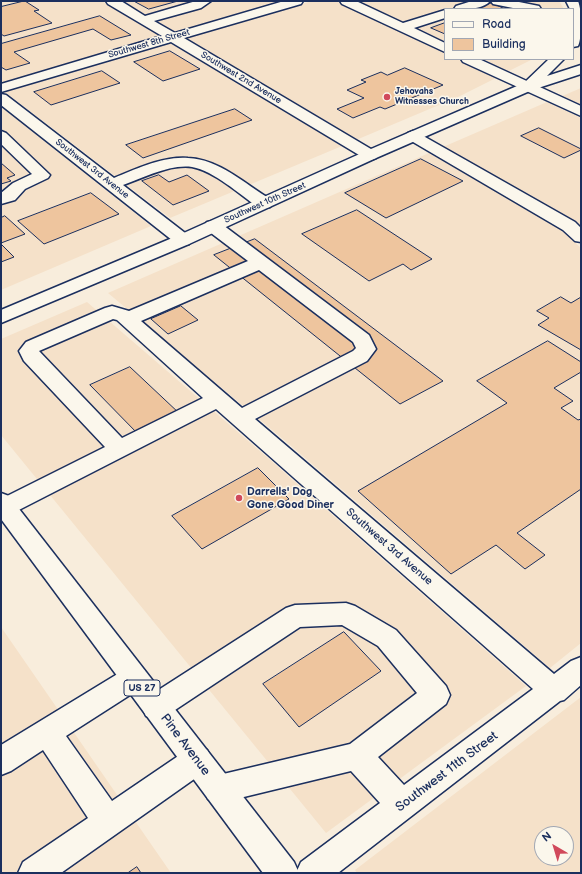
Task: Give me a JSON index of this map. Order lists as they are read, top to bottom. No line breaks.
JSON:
{"streets":{"main road":["Southwest 8th Street","Southwest 2nd Avenue","Southwest 3rd Avenue","Southwest 10th Street","US 27","Pine Avenue","Southwest 11th Street"]},"crossings":[["Southwest 8th Street","Southwest 2nd Avenue"],["Southwest 2nd Avenue","Southwest 10th Street"],["Southwest 3rd Avenue","Southwest 10th Street"],["Southwest 3rd Avenue","Southwest 11th Street"]],"places":["Jehovahs Witnesses Church","Darrells' Dog Gone Good Diner"],"legend":["Road","Building"],"north":"top left"}
